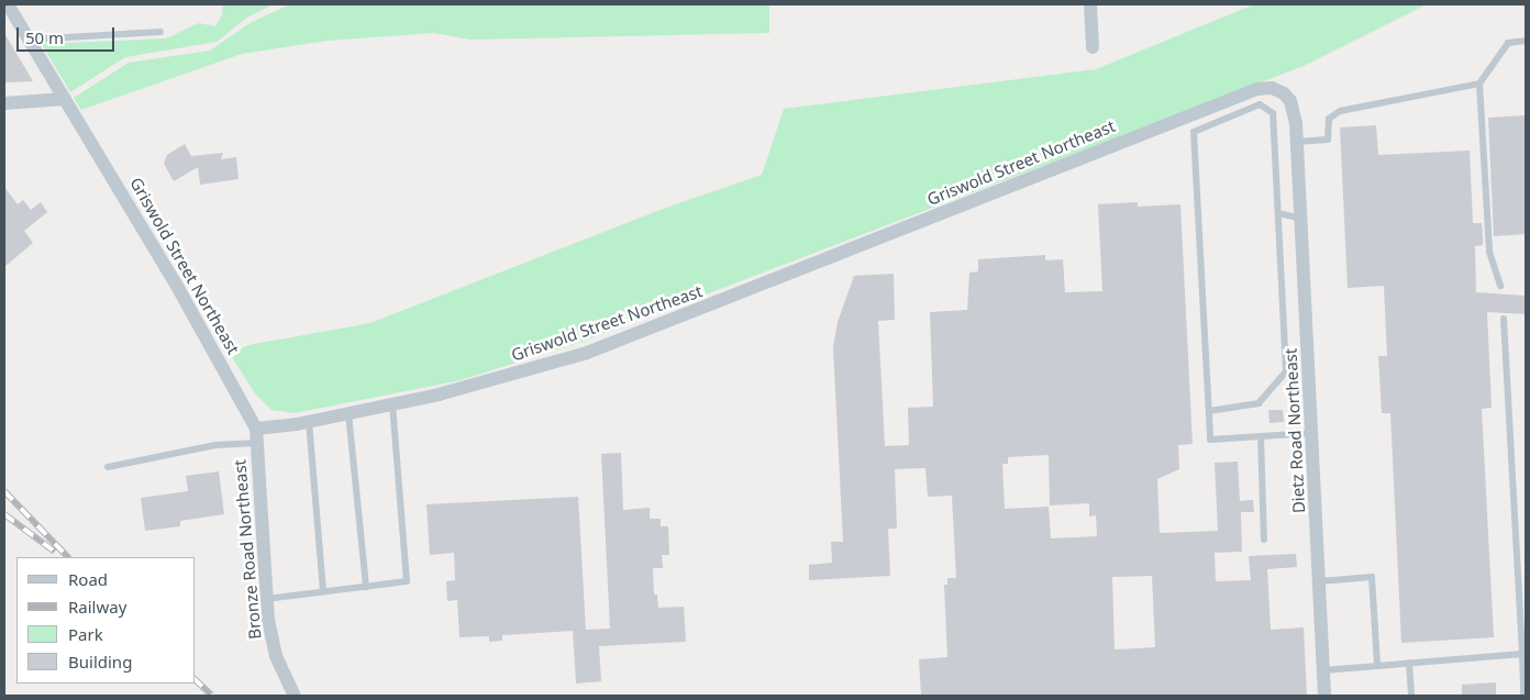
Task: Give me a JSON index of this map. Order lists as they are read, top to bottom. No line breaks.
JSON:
{"streets":{"street":["Griswold Street Northeast","Dietz Road Northeast","Bronze Road Northeast"]},"crossings":[["Griswold Street Northeast","Dietz Road Northeast"],["Griswold Street Northeast","Bronze Road Northeast"]],"legend":["Road","Railway","Park","Building"],"scale_bar":"50 m"}
